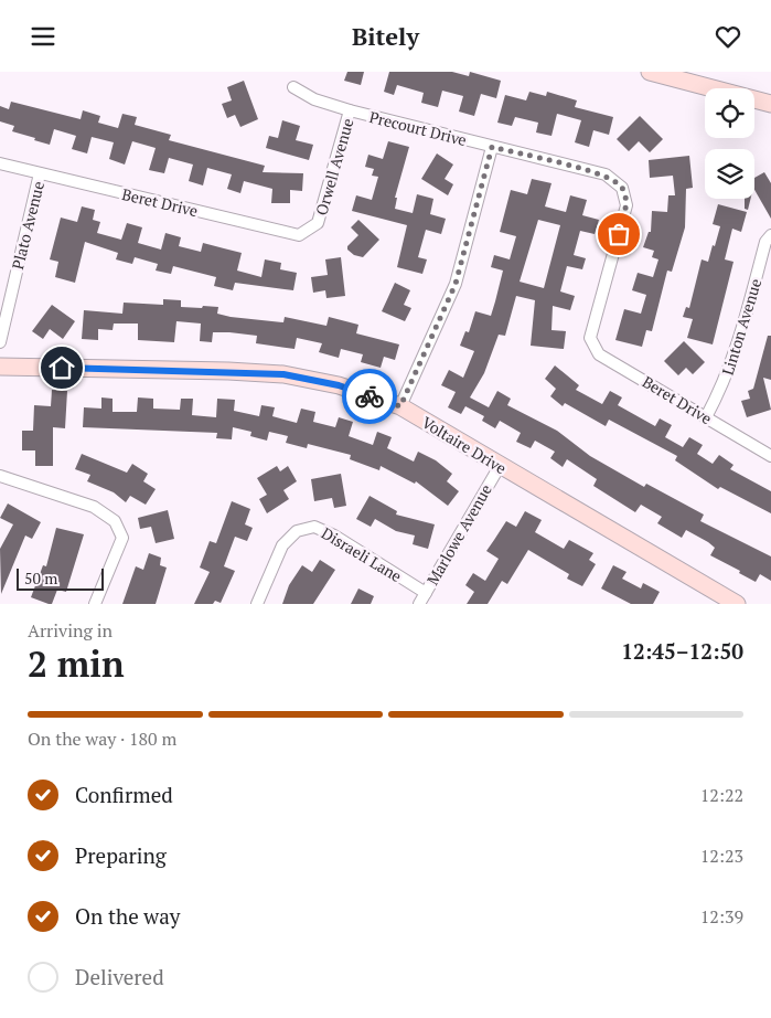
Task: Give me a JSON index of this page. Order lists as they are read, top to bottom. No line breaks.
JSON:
{"streets":{"street":["Precourt Drive","Orwell Avenue","Beret Drive","Plato Avenue","Linton Avenue","Voltaire Drive","Marlowe Avenue","Disraeli Lane"]},"crossings":[["Precourt Drive","Orwell Avenue"],["Precourt Drive","Beret Drive"],["Orwell Avenue","Beret Drive"],["Beret Drive","Plato Avenue"],["Beret Drive","Linton Avenue"],["Voltaire Drive","Marlowe Avenue"],["Marlowe Avenue","Disraeli Lane"]],"scale_bar":"50 m","page":{"header":"Bitely","scale":"50 m","heading":["2 min","Arriving in","12:45–12:50"],"bar":"On the way · 180 m","list":[["Confirmed","12:22"],["Preparing","12:23"],["On the way","12:39"],"Delivered"]}}
